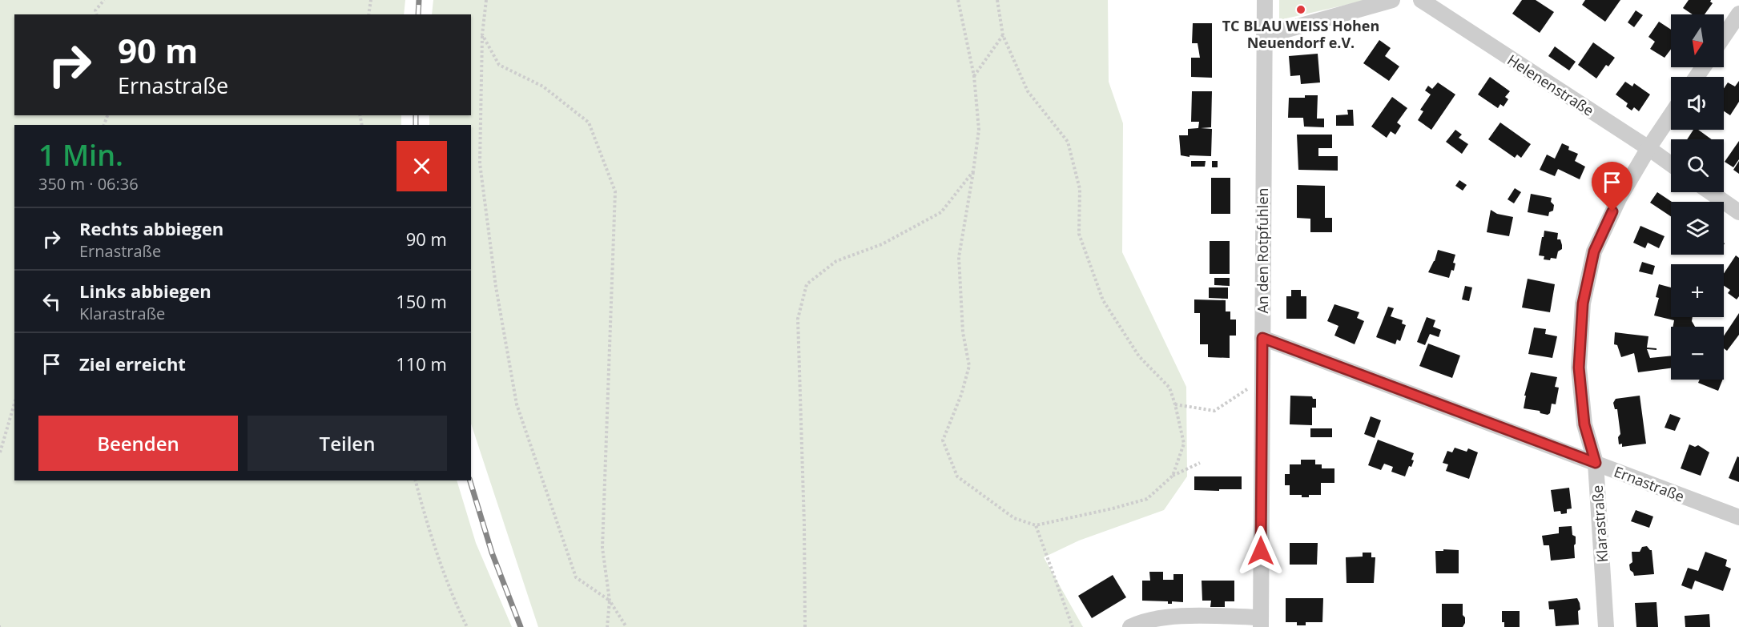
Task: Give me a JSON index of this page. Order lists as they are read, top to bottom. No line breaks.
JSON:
{"streets":{"street":["Helenenstraße","An den Rotpfuhlen","Ernastraße","Klarastraße"]},"crossings":[["Helenenstraße","Klarastraße"],["An den Rotpfuhlen","Ernastraße"],["Ernastraße","Klarastraße"]],"places":["TC BLAU WEISS Hohen Neuendorf e.V."],"north":"bottom","page":{"map_buttons":["+","−"],"turn":["90 m","Ernastraße"],"heading":["1 Min.","350 m · 06:36"],"list":[{"name":"Rechts abbiegen","note":"Ernastraße","value":"90 m"},{"name":"Links abbiegen","note":"Klarastraße","value":"150 m"},{"name":"Ziel erreicht","value":"110 m"}],"buttons":["Beenden","Teilen"]}}
